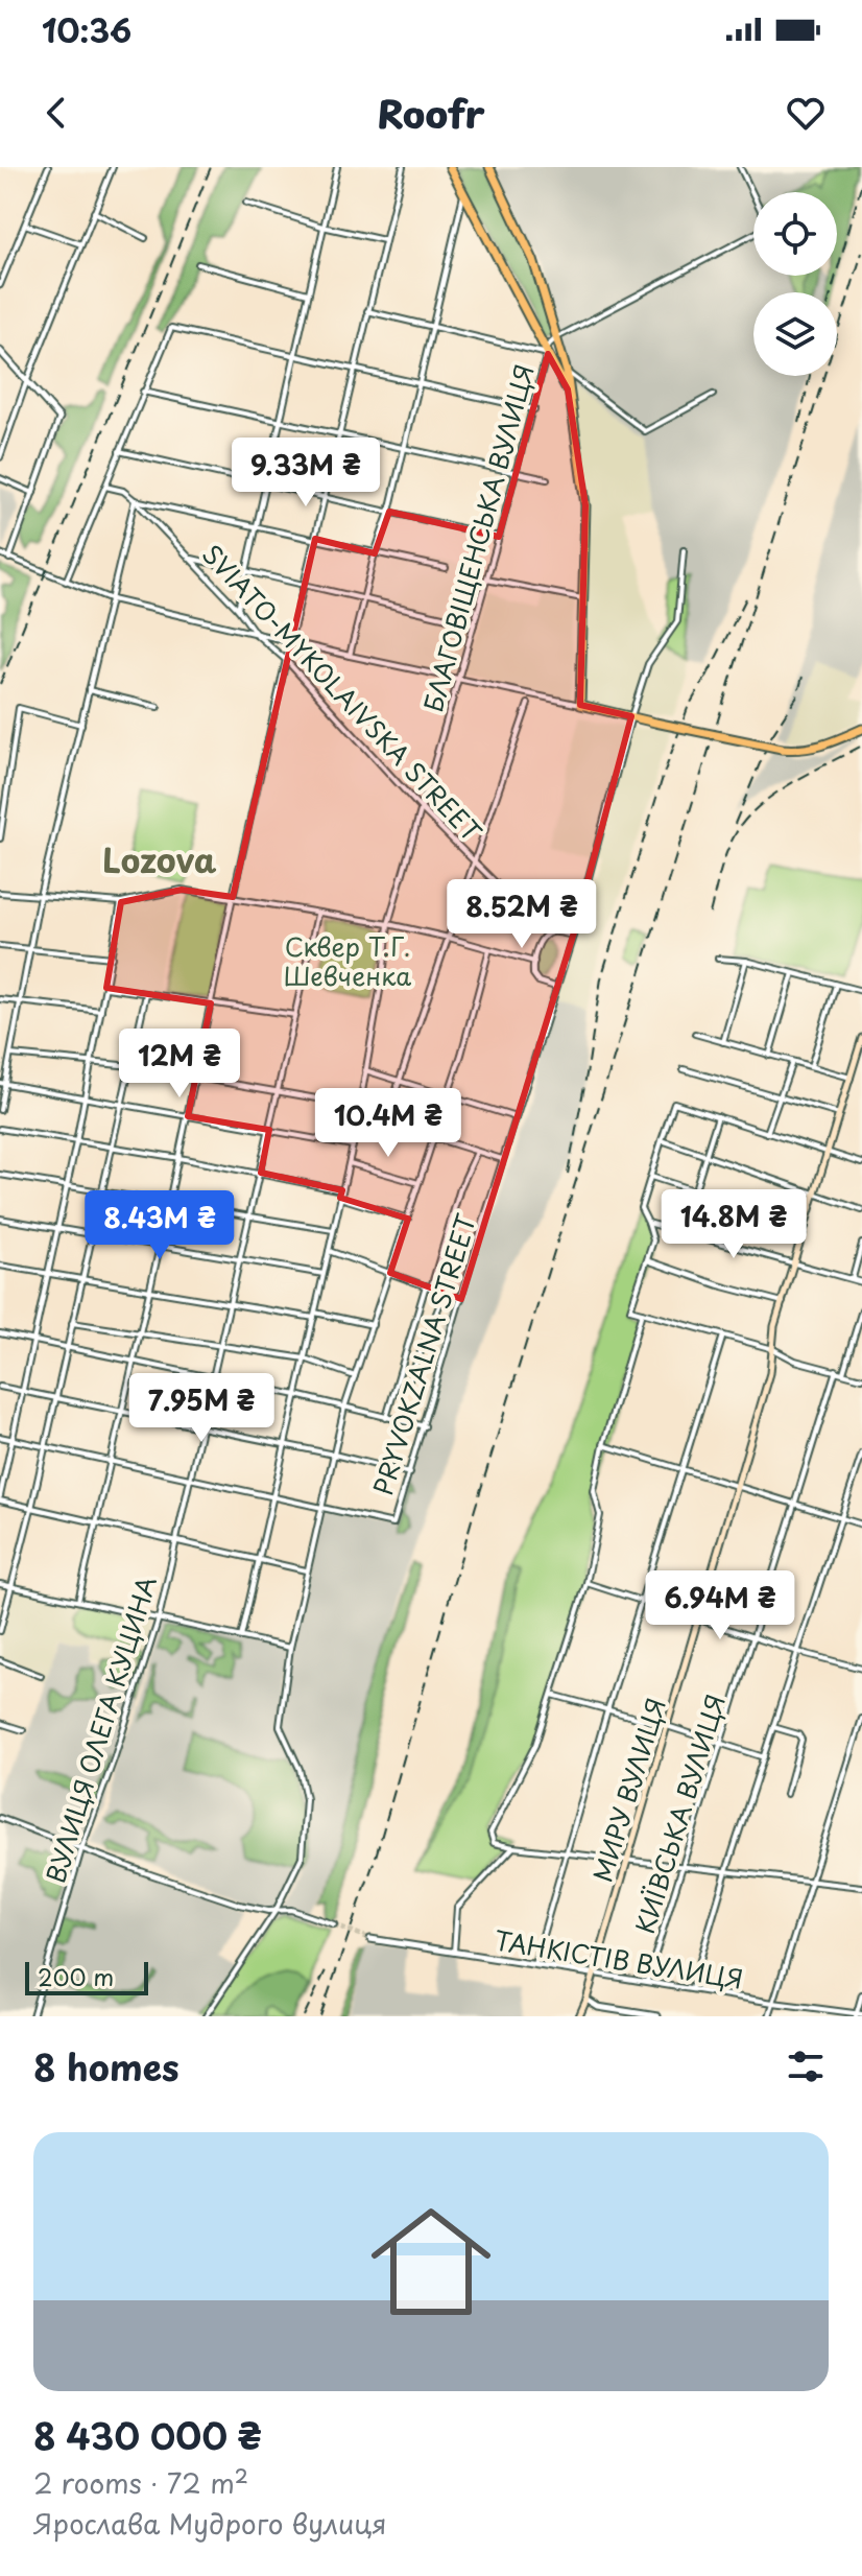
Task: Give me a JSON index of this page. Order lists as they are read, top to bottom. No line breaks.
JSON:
{"streets":{"main road":["МИРУ ВУЛИЦЯ"],"street":["БЛАГОВІЩЕНСЬКА ВУЛИЦЯ","SVIATO-MYKOLAIVSKA STREET","PRYVOKZALNA STREET","ВУЛИЦЯ ОЛЕГА КУЦИНА","КИЇВСЬКА ВУЛИЦЯ","ТАНКІСТІВ ВУЛИЦЯ"]},"crossings":[["БЛАГОВІЩЕНСЬКА ВУЛИЦЯ","SVIATO-MYKOLAIVSKA STREET"],["МИРУ ВУЛИЦЯ","ТАНКІСТІВ ВУЛИЦЯ"],["КИЇВСЬКА ВУЛИЦЯ","ТАНКІСТІВ ВУЛИЦЯ"]],"districts":["Lozova"],"parks":["Сквер Т.Г. Шевченка"],"scale_bar":"200 m","page":{"status":"10:36","header":"Roofr","price":["9.33M ₴","8.52M ₴","12M ₴","10.4M ₴","14.8M ₴","8.43M ₴","7.95M ₴","6.94M ₴"],"scale":"200 m","heading":"8 homes","list":[{"name":"8 430 000 ₴","note":"2 rooms · 72 m² · Ярослава Мудрого вулиця"}]}}
